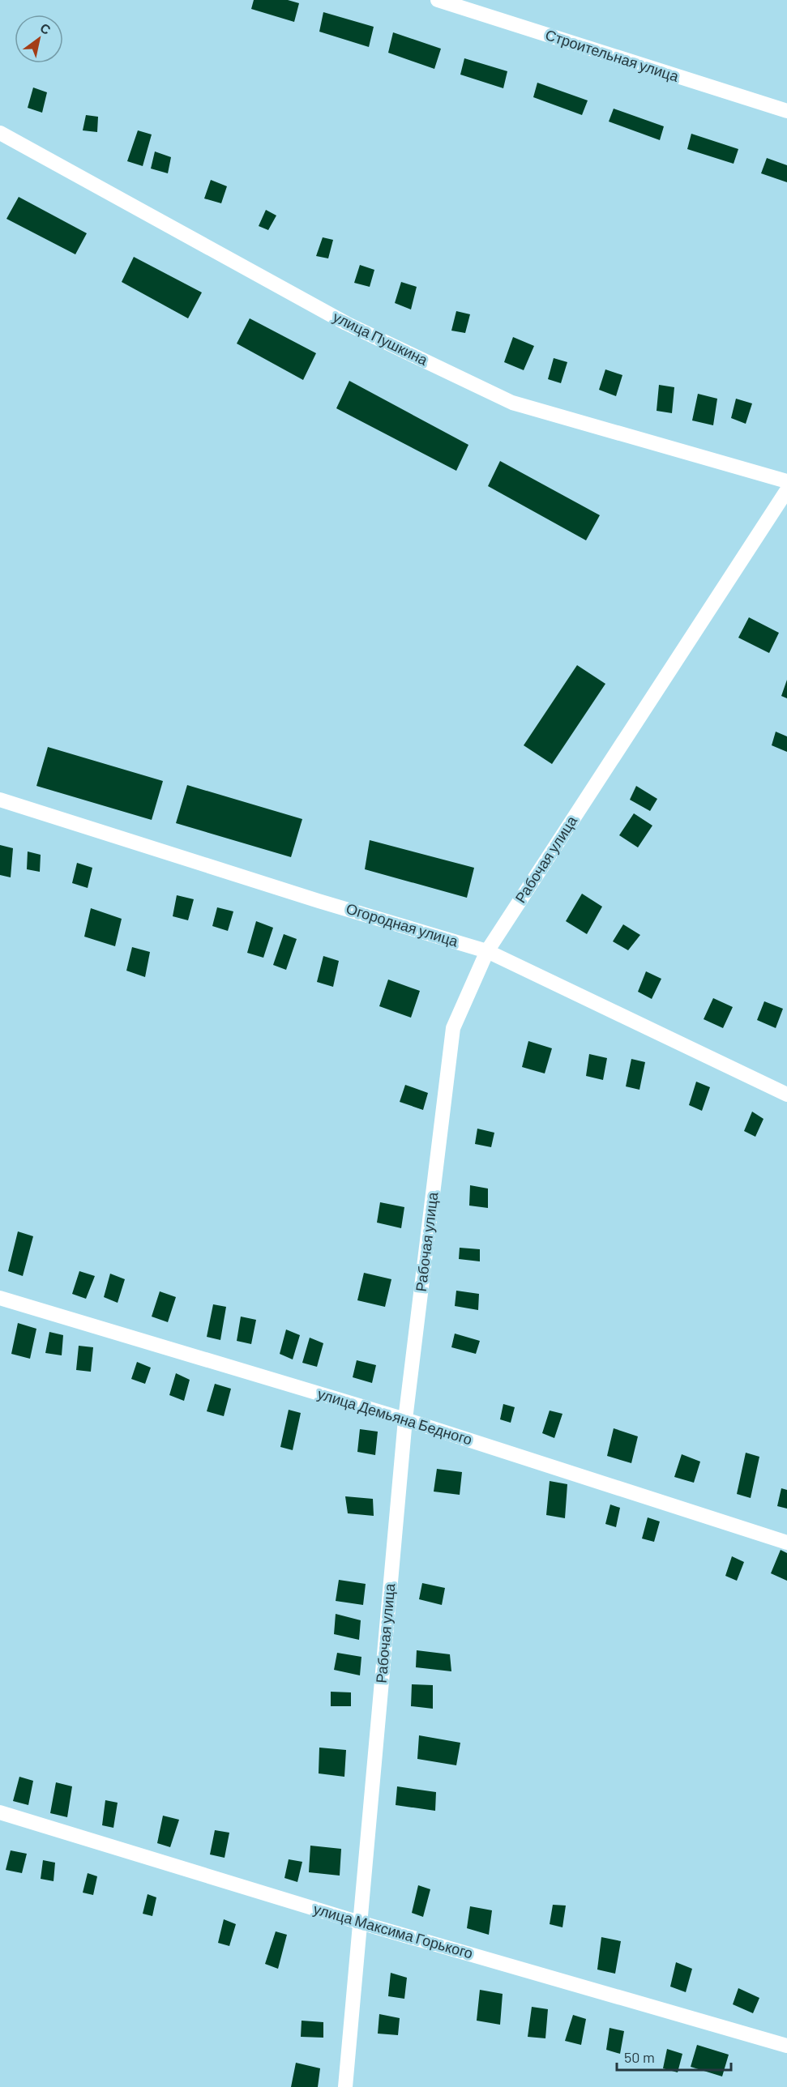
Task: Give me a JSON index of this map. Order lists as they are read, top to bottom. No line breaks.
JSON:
{"streets":{"street":["Строительная улица","улица Пушкина","Рабочая улица","Огородная улица","улица Демьяна Бедного","улица Максима Горького"]},"crossings":[["Рабочая улица","Огородная улица"],["Рабочая улица","улица Демьяна Бедного"],["Рабочая улица","улица Максима Горького"]],"scale_bar":"50 m","north":"top right"}
